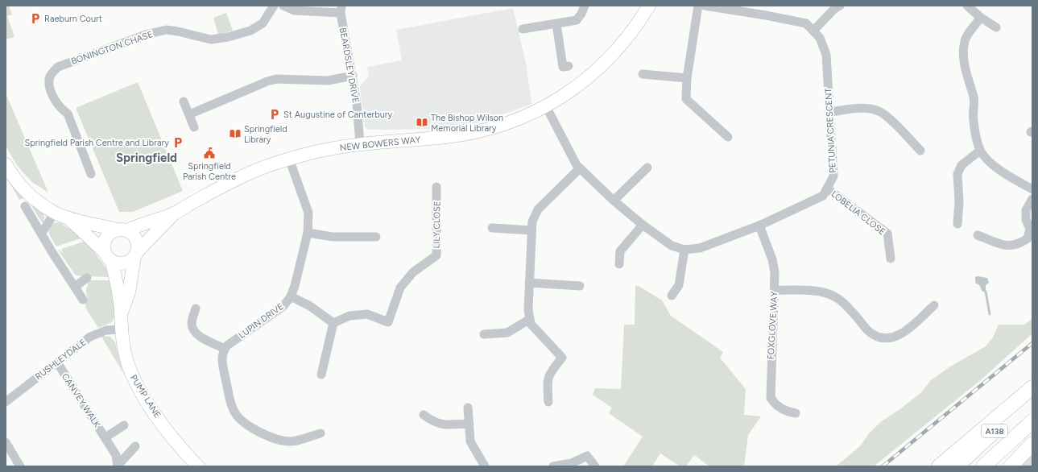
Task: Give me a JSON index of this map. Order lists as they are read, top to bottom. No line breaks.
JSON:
{"streets":{"main road":["A138"],"street":["BONINGTON CHASE","BEARDSLEY DRIVE","PETUNIA CRESCENT","NEW BOWERS WAY","LOBELIA CLOSE","LILY CLOSE","LUPIN DRIVE","FOXGLOVE WAY","RUSHLEYDALE","PUMP LANE","CANVEY WALK"]},"crossings":[["BEARDSLEY DRIVE","NEW BOWERS WAY"],["PETUNIA CRESCENT","NEW BOWERS WAY"],["PETUNIA CRESCENT","LOBELIA CLOSE"],["PETUNIA CRESCENT","FOXGLOVE WAY"],["NEW BOWERS WAY","LUPIN DRIVE"],["NEW BOWERS WAY","PUMP LANE"],["RUSHLEYDALE","PUMP LANE"],["RUSHLEYDALE","CANVEY WALK"]],"districts":["Springfield"],"places":{"parking":["Raeburn Court","St Augustine of Canterbury","Springfield Parish Centre and Library"],"library":["The Bishop Wilson Memorial Library","Springfield Library"],"public building":["Springfield Parish Centre"]}}
